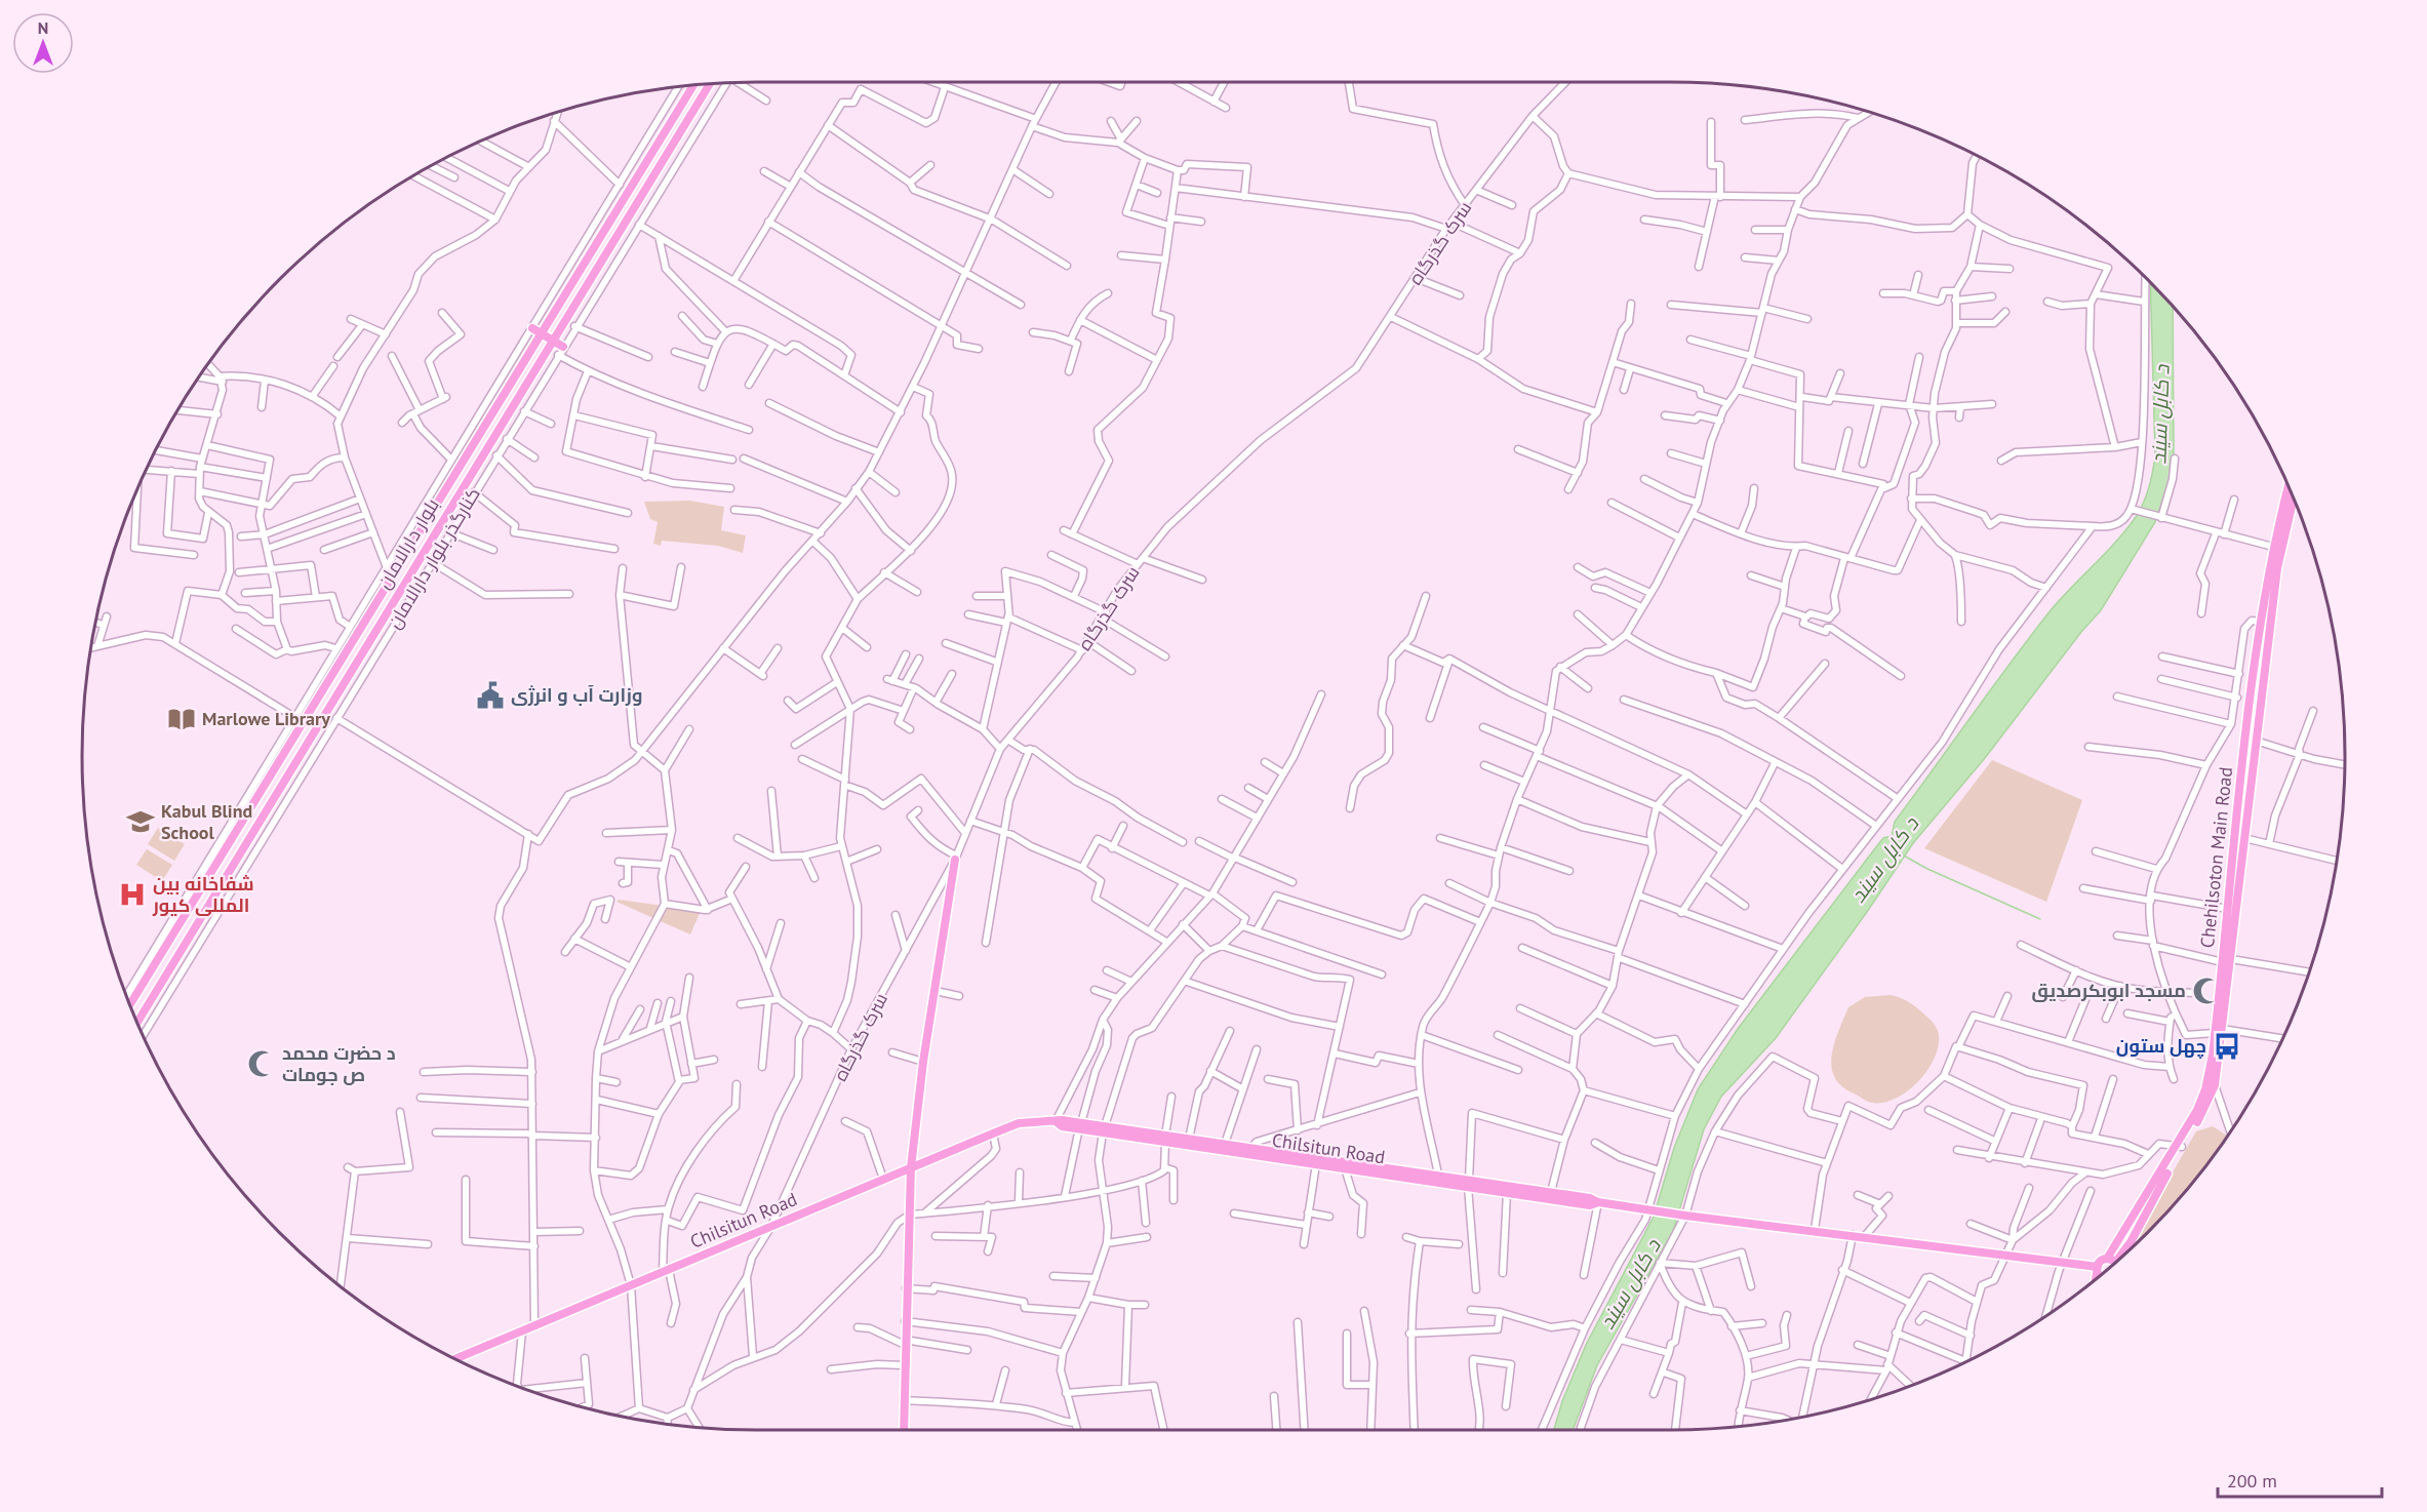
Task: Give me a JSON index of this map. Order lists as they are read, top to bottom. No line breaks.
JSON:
{"streets":{"main road":["بلوار دارالامان","Chehilsoton Main Road","Chilsitun Road"],"street":["سرک گذرگاه","کنارگذر بلوار دارالامان"]},"crossings":[["سرک گذرگاه","Chilsitun Road"],["بلوار دارالامان","کنارگذر بلوار دارالامان"]],"water":["د کابل سيند"],"places":{"public building":["وزارت آب و انرژی"],"library":["Marlowe Library"],"school or university":["Kabul Blind School"],"hospital":["شفاخانه بین المللی کیور"],"mosque":["مسجد ابوبکرصدیق","د حضرت محمد ص جومات"],"bus stop":["چهل ستون"]},"scale_bar":"200 m","north":"top"}
